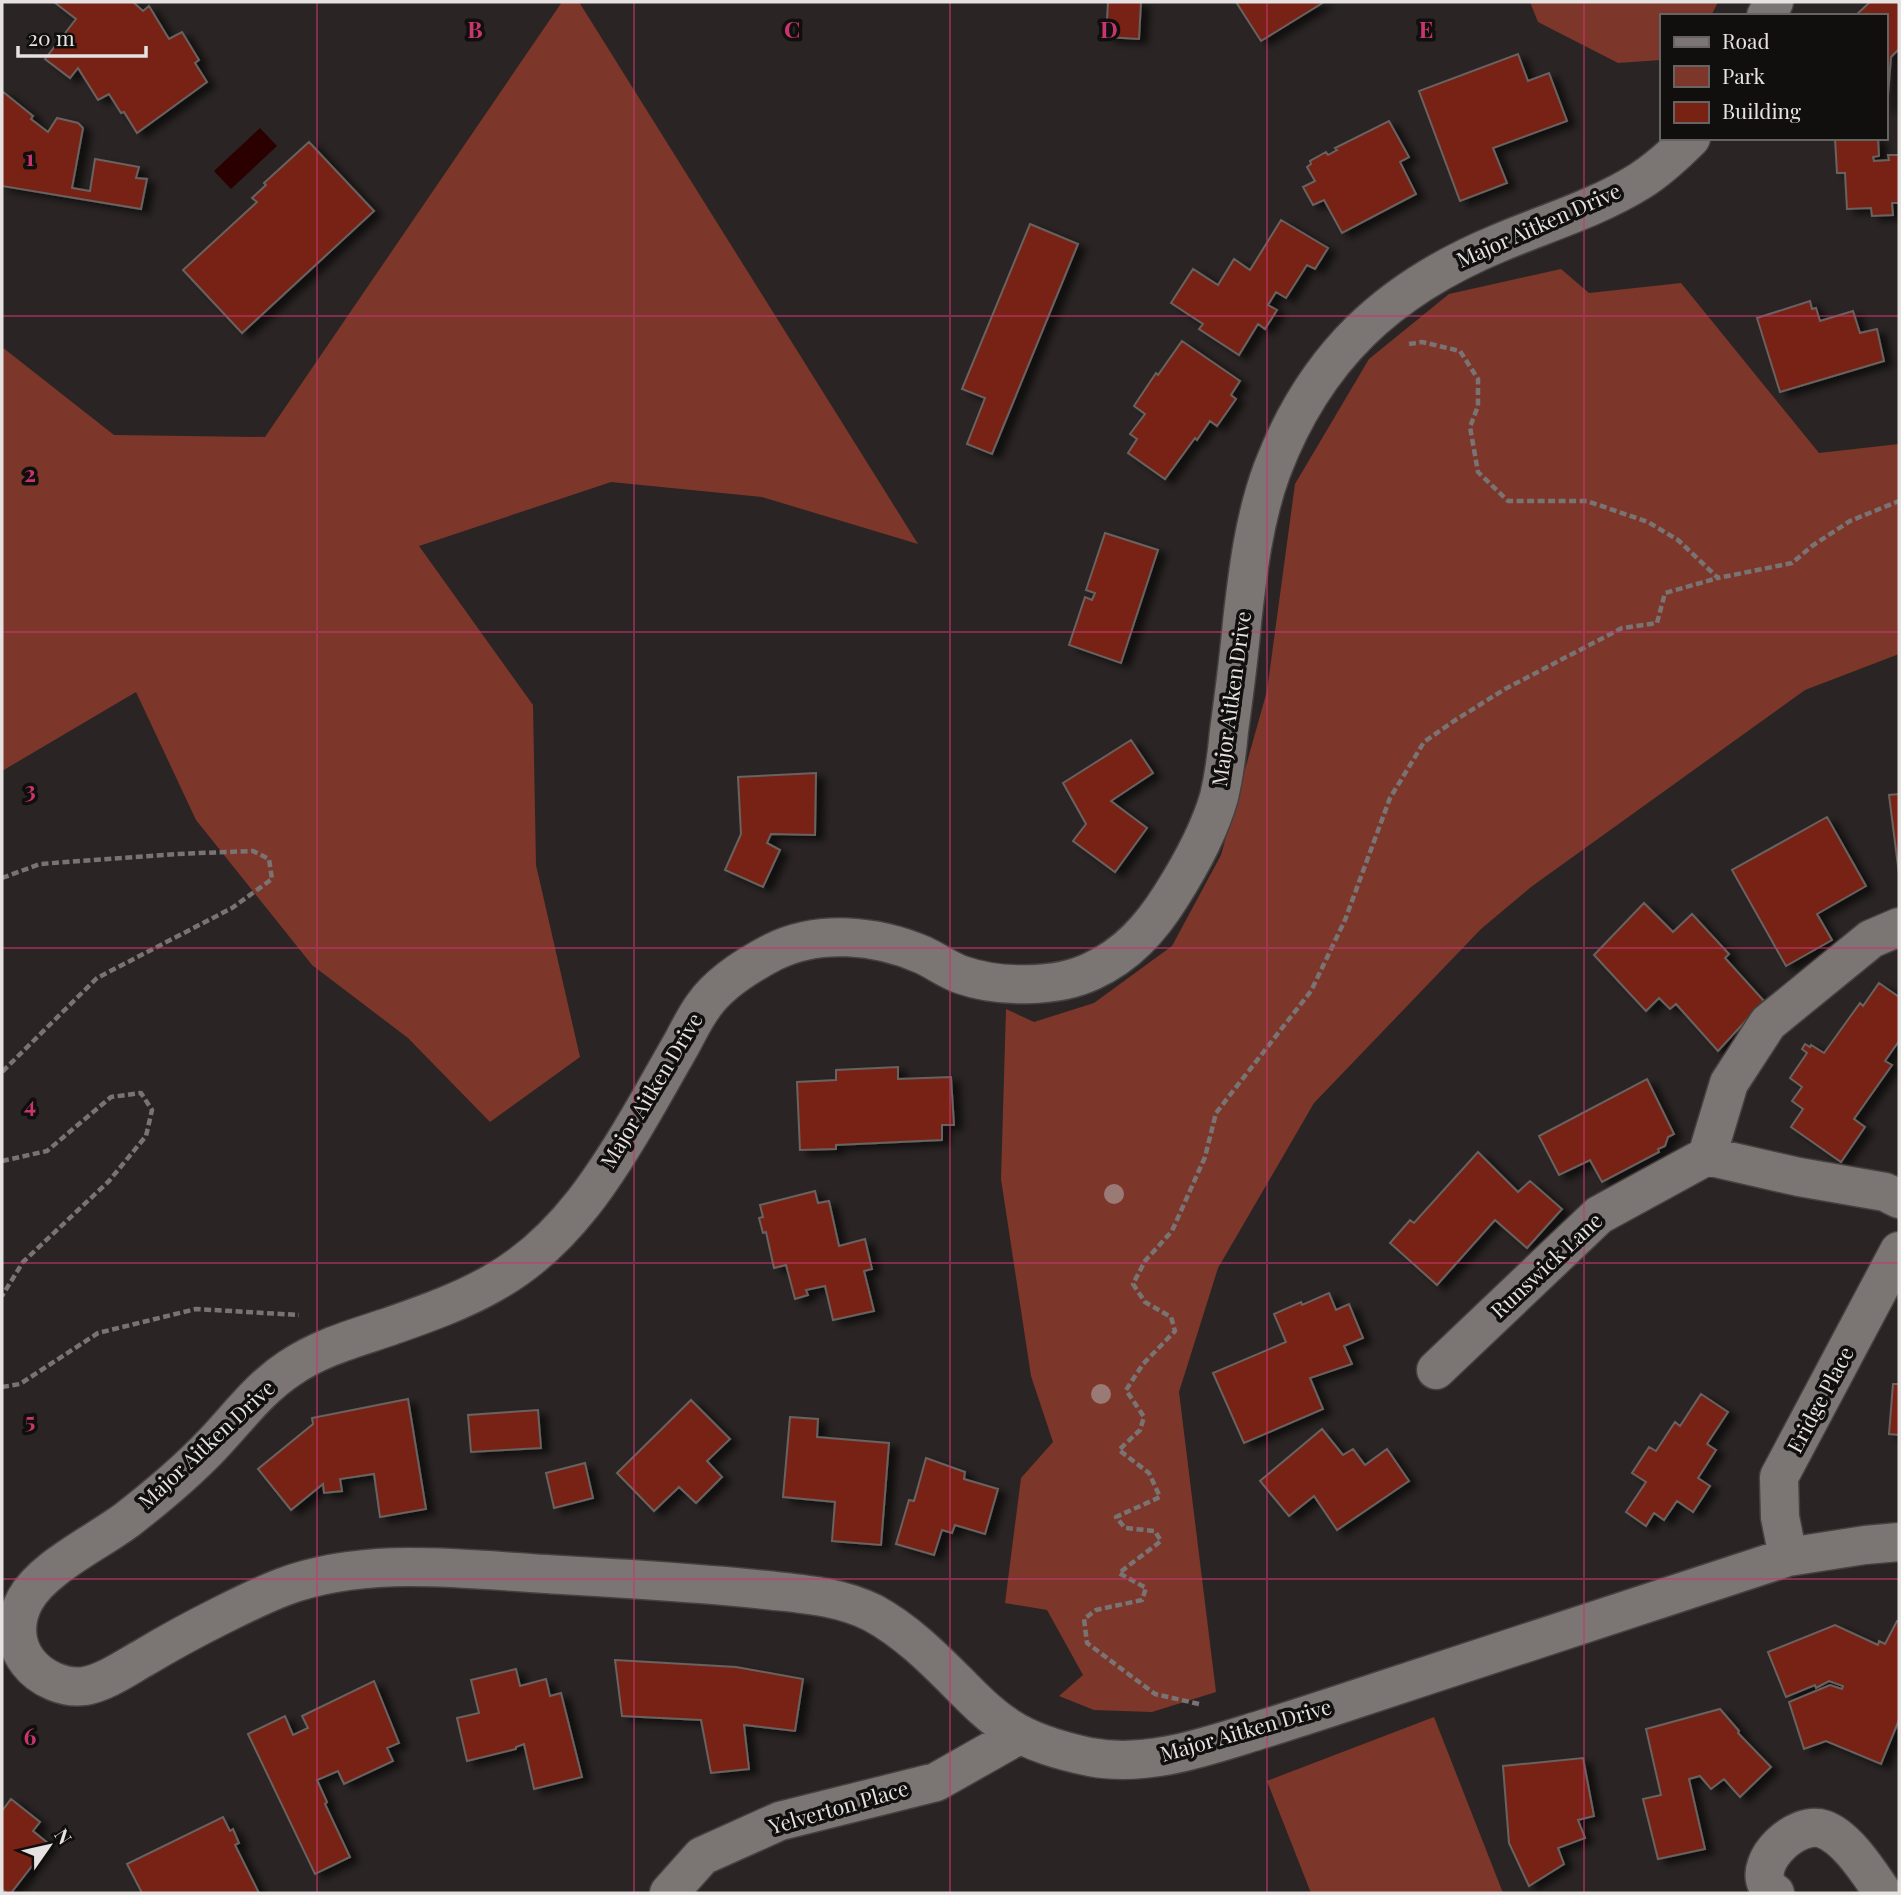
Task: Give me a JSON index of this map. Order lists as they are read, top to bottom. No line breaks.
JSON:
{"streets":{"street":["Major Aitken Drive","Runswick Lane","Eridge Place","Yelverton Place"]},"crossings":[["Major Aitken Drive","Eridge Place"],["Major Aitken Drive","Yelverton Place"]],"legend":["Road","Park","Building"],"scale_bar":"20 m","north":"top right","grid":{"columns":["B","C","D","E"],"rows":["1","2","3","4","5","6"]}}
